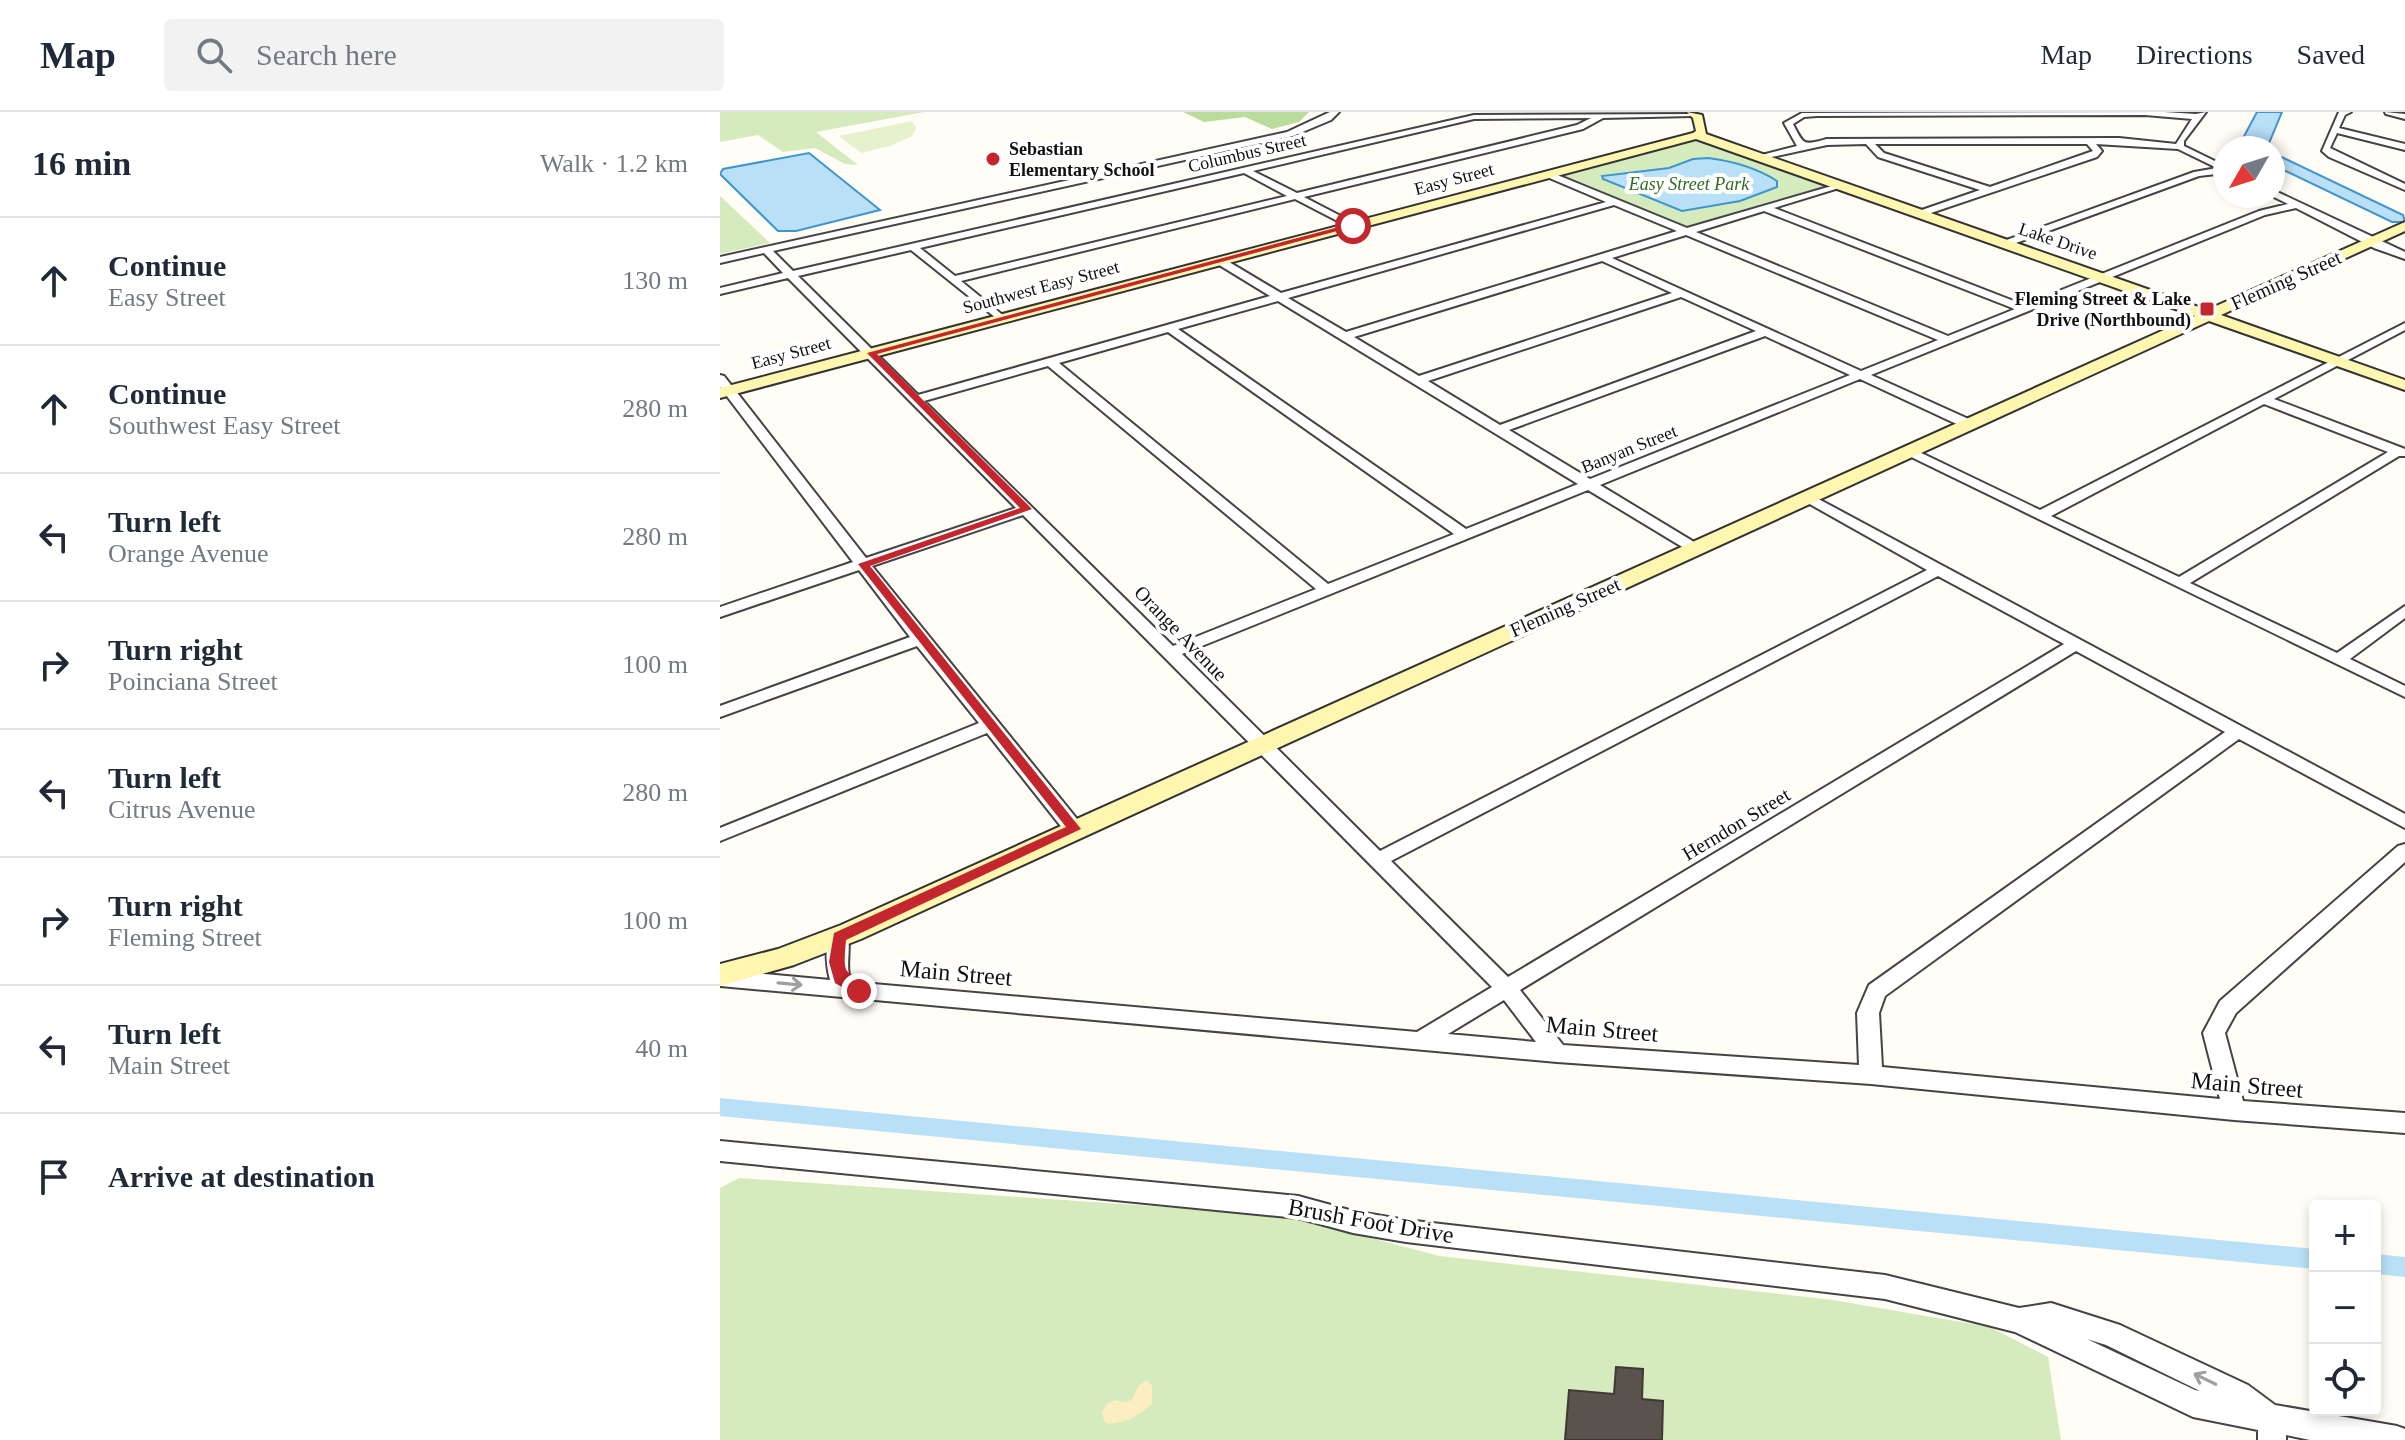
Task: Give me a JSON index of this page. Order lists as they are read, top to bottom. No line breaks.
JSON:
{"streets":{"street":["Columbus Street","Easy Street","Lake Drive","Fleming Street","Southwest Easy Street","Banyan Street","Orange Avenue","Herndon Street","Main Street","Brush Foot Drive"]},"crossings":[["Columbus Street","Orange Avenue"],["Easy Street","Lake Drive"],["Easy Street","Southwest Easy Street"],["Easy Street","Orange Avenue"],["Lake Drive","Fleming Street"],["Lake Drive","Banyan Street"],["Fleming Street","Orange Avenue"],["Fleming Street","Main Street"],["Southwest Easy Street","Orange Avenue"],["Banyan Street","Orange Avenue"],["Orange Avenue","Herndon Street"],["Orange Avenue","Main Street"],["Herndon Street","Main Street"]],"parks":["Easy Street Park"],"places":{"other":["Sebastian Elementary School"],"transit":["Fleming Street & Lake Drive (Northbound)"]},"north":"bottom left","page":{"header":"Map","search":"Search here","nav":["Map","Directions","Saved"],"heading":["16 min","Walk · 1.2 km"],"list":[["Continue","Easy Street","130 m"],["Continue","Southwest Easy Street","280 m"],["Turn left","Orange Avenue","280 m"],["Turn right","Poinciana Street","100 m"],["Turn left","Citrus Avenue","280 m"],["Turn right","Fleming Street","100 m"],["Turn left","Main Street","40 m"],"Arrive at destination"],"map_buttons":["+","−"]}}
